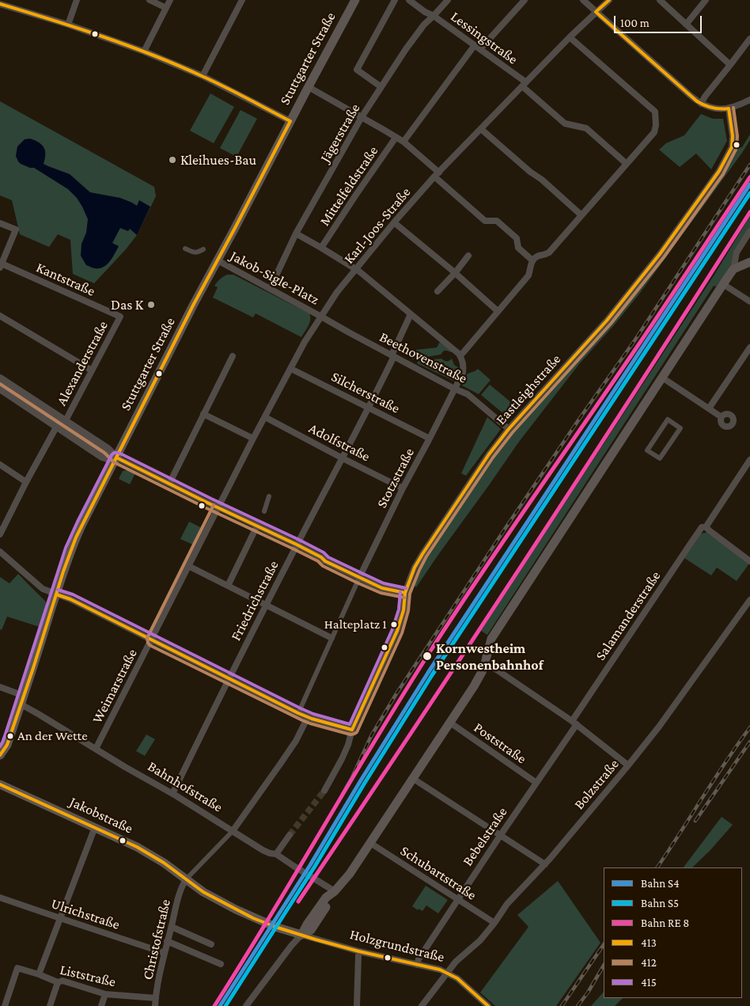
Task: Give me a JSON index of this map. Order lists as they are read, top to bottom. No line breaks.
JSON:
{"streets":{"main road":["Stuttgarter Straße","Jakobstraße","Holzgrundstraße"],"street":["Lessingstraße","Jägerstraße","Mittelfeldstraße","Karl-Joos-Straße","Jakob-Sigle-Platz","Kantstraße","Beethovenstraße","Alexanderstraße","Eastleighstraße","Silcherstraße","Adolfstraße","Stotzstraße","Friedrichstraße","Salamanderstraße","Weimarstraße","Poststraße","Bolzstraße","Bahnhofstraße","Bebelstraße","Schubartstraße","Ulrichstraße","Christofstraße","Liststraße"]},"crossings":[["Lessingstraße","Jägerstraße"],["Lessingstraße","Karl-Joos-Straße"],["Stuttgarter Straße","Jakob-Sigle-Platz"],["Stuttgarter Straße","Bahnhofstraße"],["Jägerstraße","Jakob-Sigle-Platz"],["Jägerstraße","Stotzstraße"],["Mittelfeldstraße","Stotzstraße"],["Karl-Joos-Straße","Jakob-Sigle-Platz"],["Karl-Joos-Straße","Beethovenstraße"],["Karl-Joos-Straße","Silcherstraße"],["Karl-Joos-Straße","Adolfstraße"],["Karl-Joos-Straße","Stotzstraße"],["Karl-Joos-Straße","Weimarstraße"],["Jakob-Sigle-Platz","Beethovenstraße"],["Kantstraße","Alexanderstraße"],["Beethovenstraße","Eastleighstraße"],["Beethovenstraße","Stotzstraße"],["Beethovenstraße","Friedrichstraße"],["Silcherstraße","Stotzstraße"],["Silcherstraße","Friedrichstraße"],["Adolfstraße","Stotzstraße"],["Adolfstraße","Friedrichstraße"],["Stotzstraße","Friedrichstraße"],["Friedrichstraße","Bahnhofstraße"],["Salamanderstraße","Bebelstraße"],["Weimarstraße","Bahnhofstraße"],["Poststraße","Bebelstraße"],["Bolzstraße","Schubartstraße"],["Bolzstraße","Holzgrundstraße"],["Jakobstraße","Christofstraße"],["Jakobstraße","Holzgrundstraße"],["Bebelstraße","Schubartstraße"],["Bebelstraße","Holzgrundstraße"],["Ulrichstraße","Christofstraße"],["Christofstraße","Holzgrundstraße"],["Christofstraße","Liststraße"]],"places":["Kleihues-Bau","Das K","Halteplatz 1","Kornwestheim Personenbahnhof","An der Wette"],"lines":["transit line 413","transit line 412","rail line S4","rail line S5","transit line 415"],"legend":["Bahn S4","Bahn S5","Bahn RE 8","413","412","415"],"scale_bar":"100 m"}
